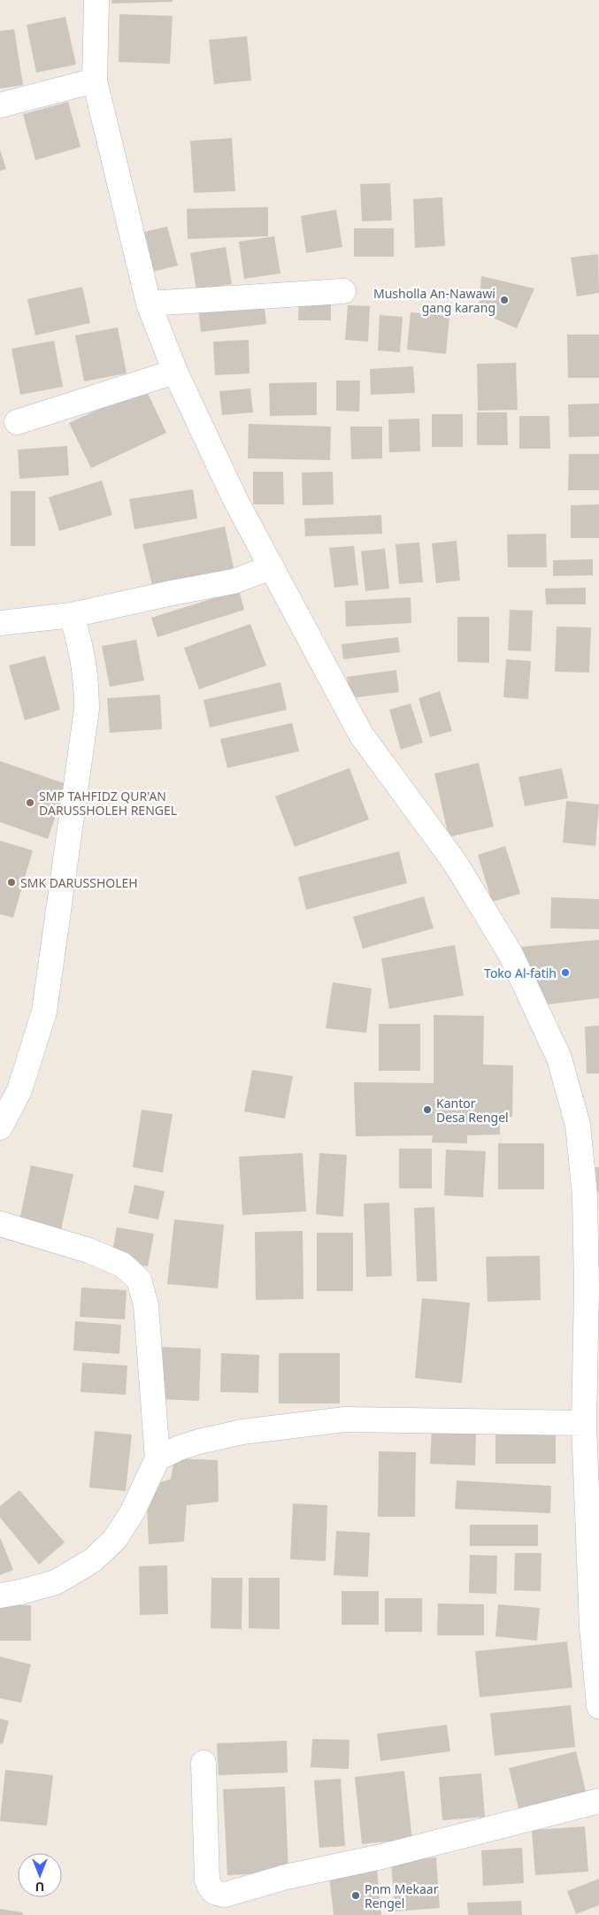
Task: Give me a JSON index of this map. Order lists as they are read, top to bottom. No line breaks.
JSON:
{"places":["Musholla An-Nawawi gang karang","SMP TAHFIDZ QUR'AN DARUSSHOLEH RENGEL","SMK DARUSSHOLEH","Toko Al-fatih","Kantor Desa Rengel","Pnm Mekaar Rengel"],"north":"bottom"}
